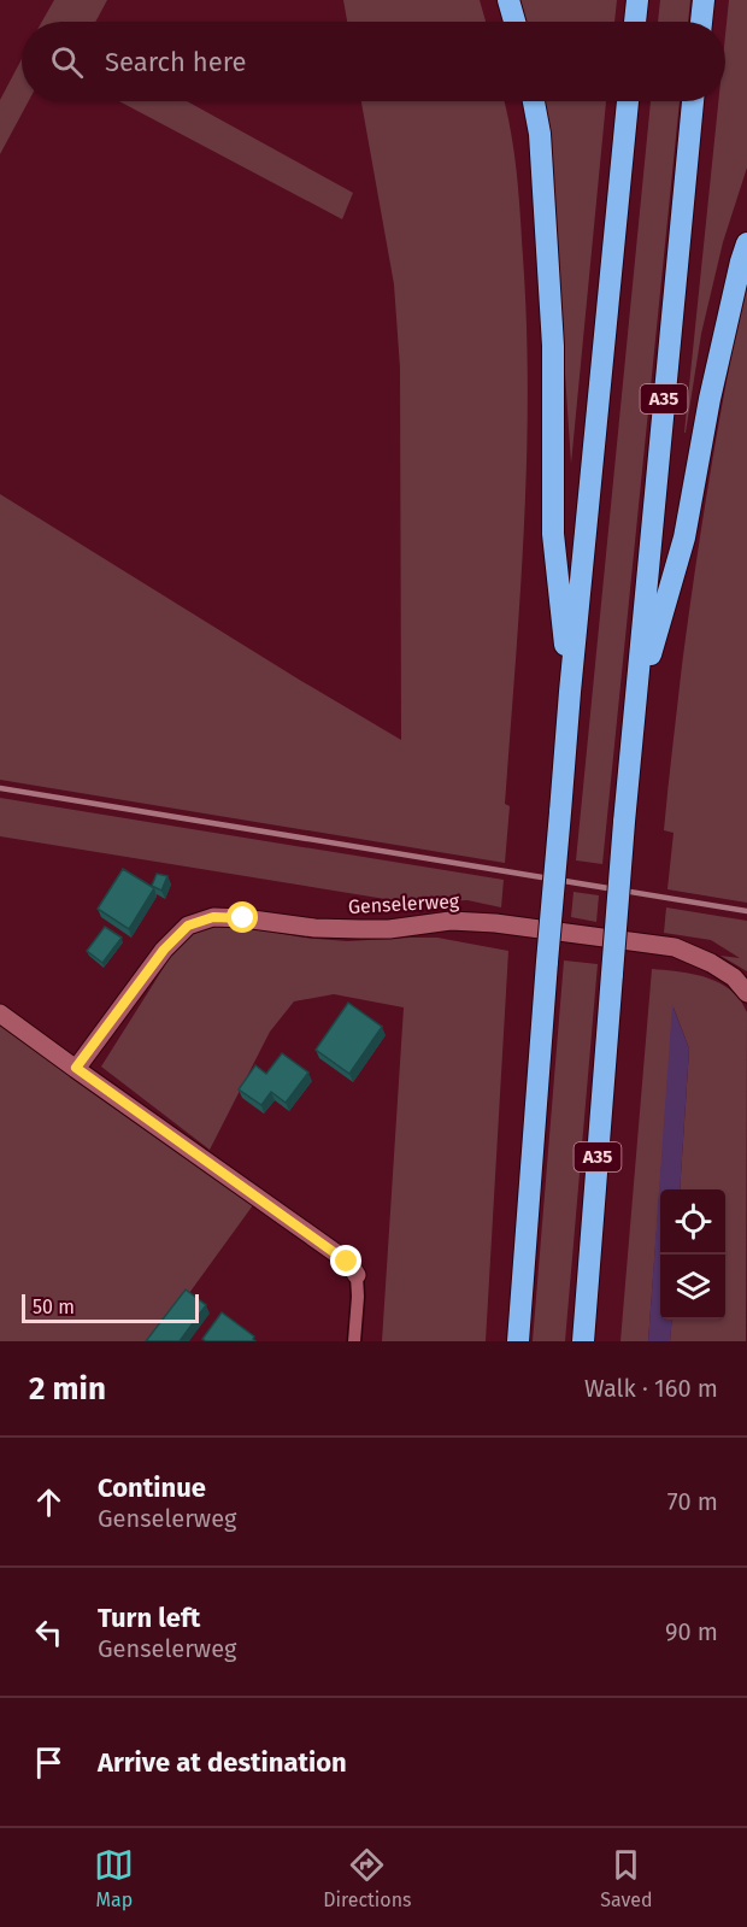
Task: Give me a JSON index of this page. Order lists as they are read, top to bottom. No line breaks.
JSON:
{"streets":{"highway":["A35"],"street":["Genselerweg"]},"scale_bar":"50 m","page":{"search":"Search here","scale":"50 m","heading":["2 min","Walk · 160 m"],"list":[["Continue","Genselerweg","70 m"],["Turn left","Genselerweg","90 m"],"Arrive at destination"],"nav":["Map","Directions","Saved"]}}
